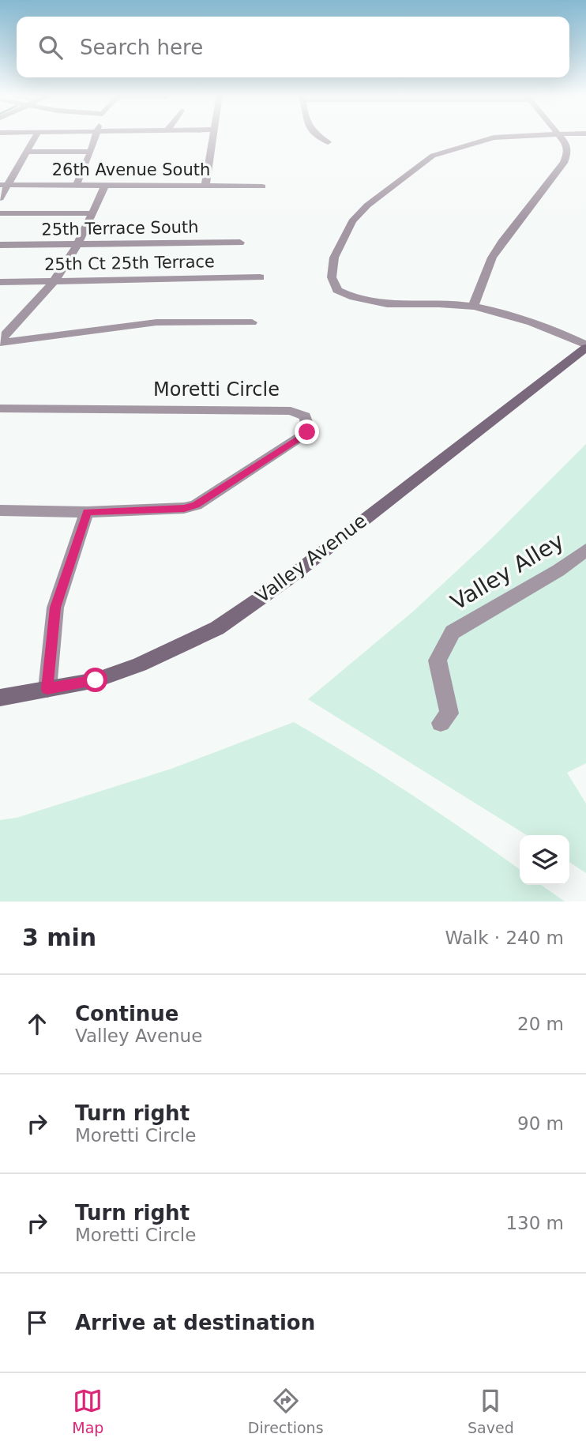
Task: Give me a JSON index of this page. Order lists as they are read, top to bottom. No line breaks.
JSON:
{"streets":{"main road":["Valley Avenue"],"street":["26th Avenue South","25th Terrace South","25th Ct 25th Terrace","Moretti Circle","Valley Alley"]},"page":{"search":"Search here","heading":["3 min","Walk · 240 m"],"list":[["Continue","Valley Avenue","20 m"],["Turn right","Moretti Circle","90 m"],["Turn right","Moretti Circle","130 m"],"Arrive at destination"],"nav":["Map","Directions","Saved"]}}
